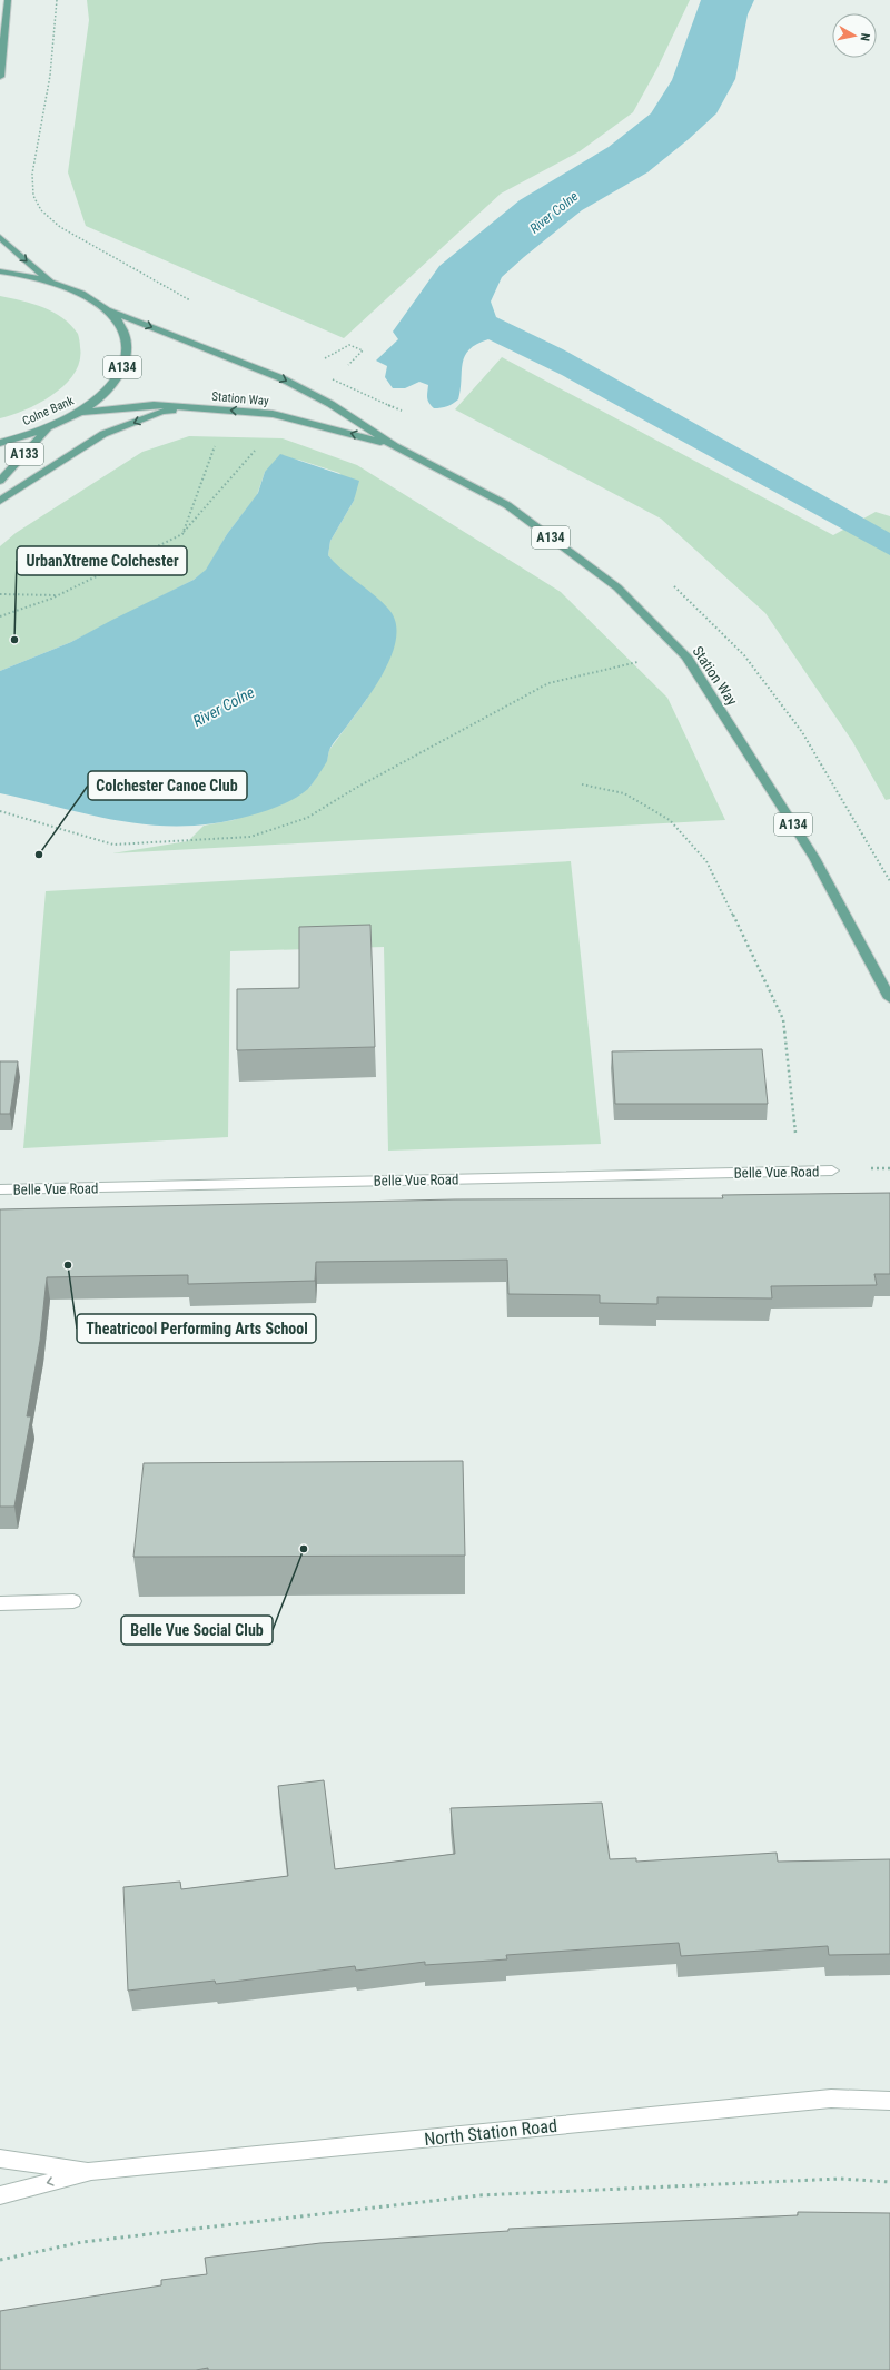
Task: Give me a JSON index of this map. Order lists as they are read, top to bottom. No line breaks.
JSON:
{"streets":{"main road":["A134","Station Way","Colne Bank","A133"],"street":["Belle Vue Road","North Station Road"]},"crossings":[["Station Way","Colne Bank"],["Colne Bank","A133"]],"water":["River Colne"],"places":["UrbanXtreme Colchester","Colchester Canoe Club","Theatricool Performing Arts School","Belle Vue Social Club"],"north":"right"}
